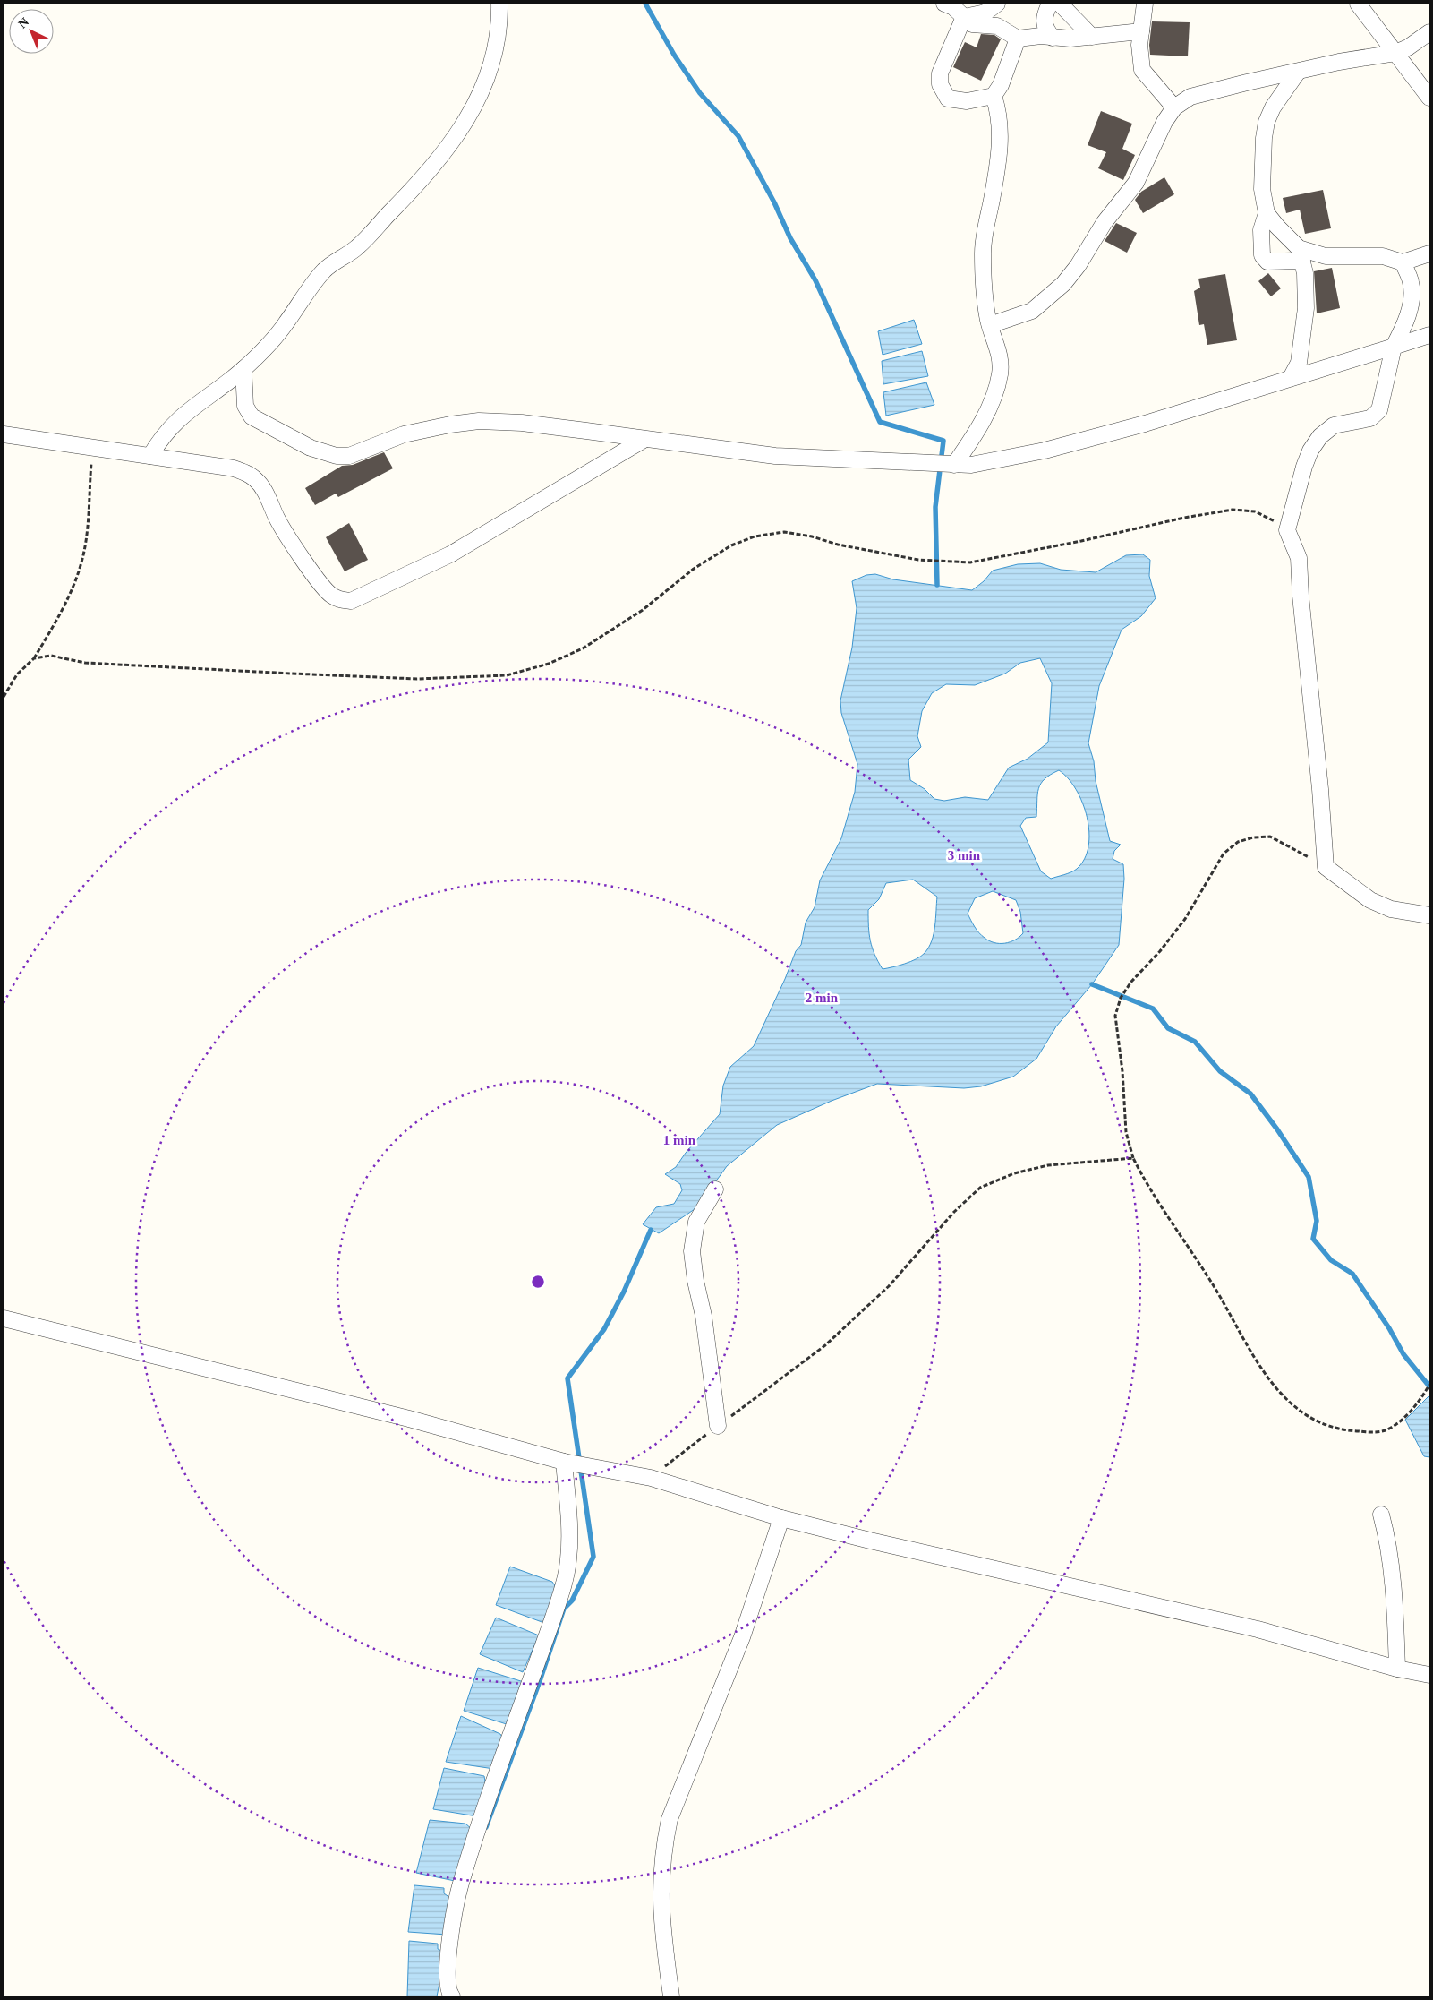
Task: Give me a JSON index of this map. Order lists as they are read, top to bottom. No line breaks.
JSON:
{"north":"top left","rings":["3 min","2 min","1 min"]}
